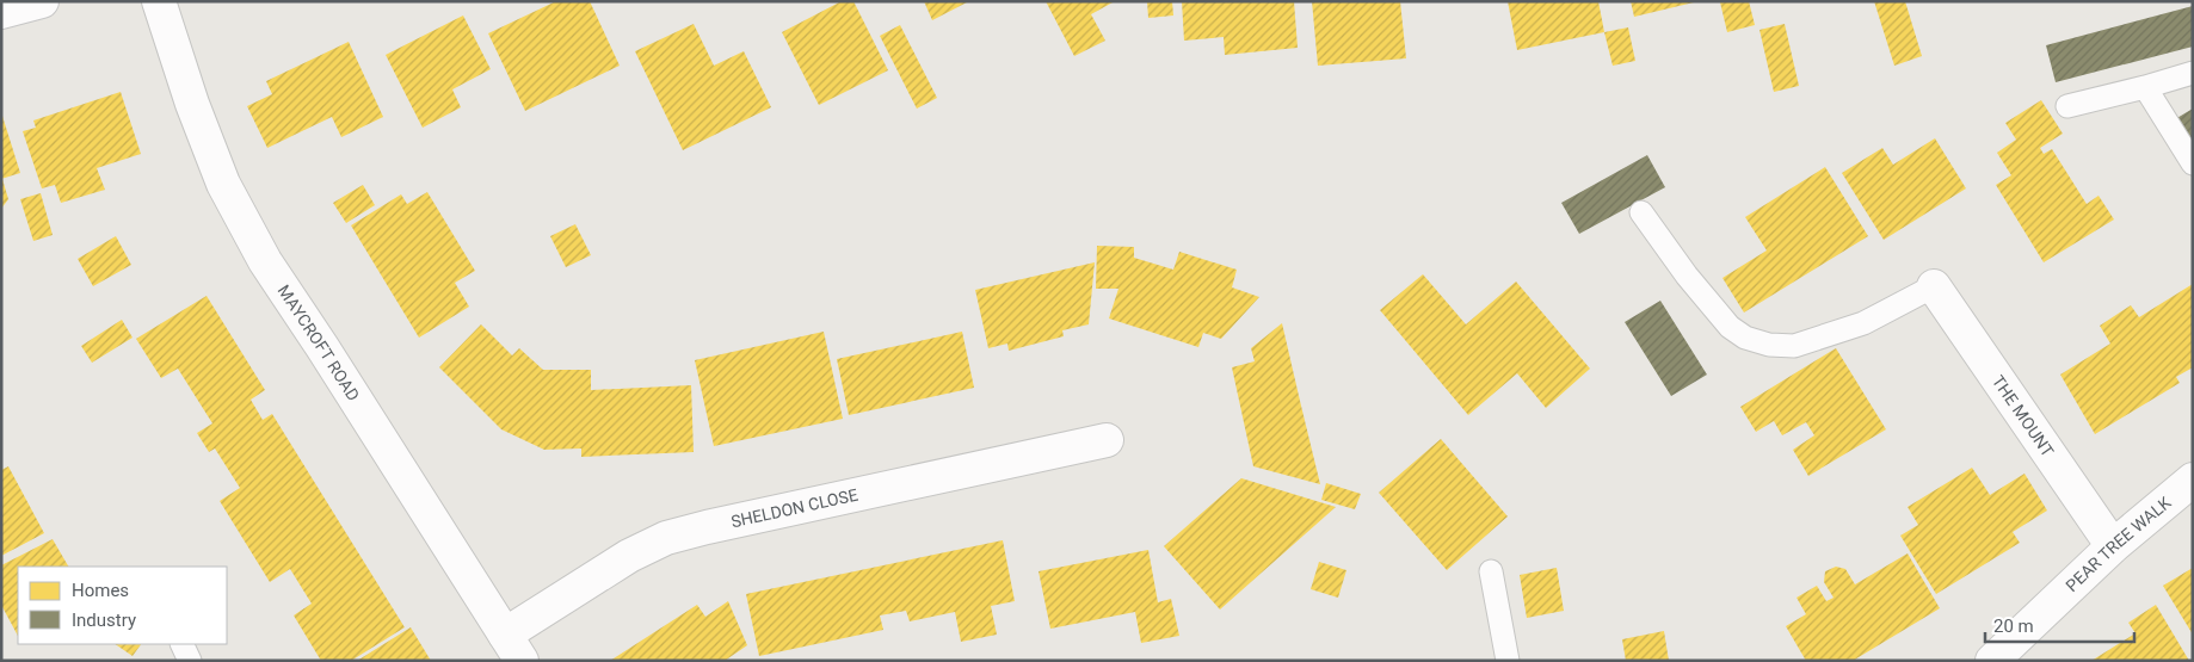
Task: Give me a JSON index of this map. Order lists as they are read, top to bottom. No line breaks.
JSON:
{"streets":{"street":["MAYCROFT ROAD","THE MOUNT","SHELDON CLOSE","PEAR TREE WALK"]},"crossings":[["MAYCROFT ROAD","SHELDON CLOSE"],["THE MOUNT","PEAR TREE WALK"]],"legend":["Homes","Industry"],"scale_bar":"20 m"}
